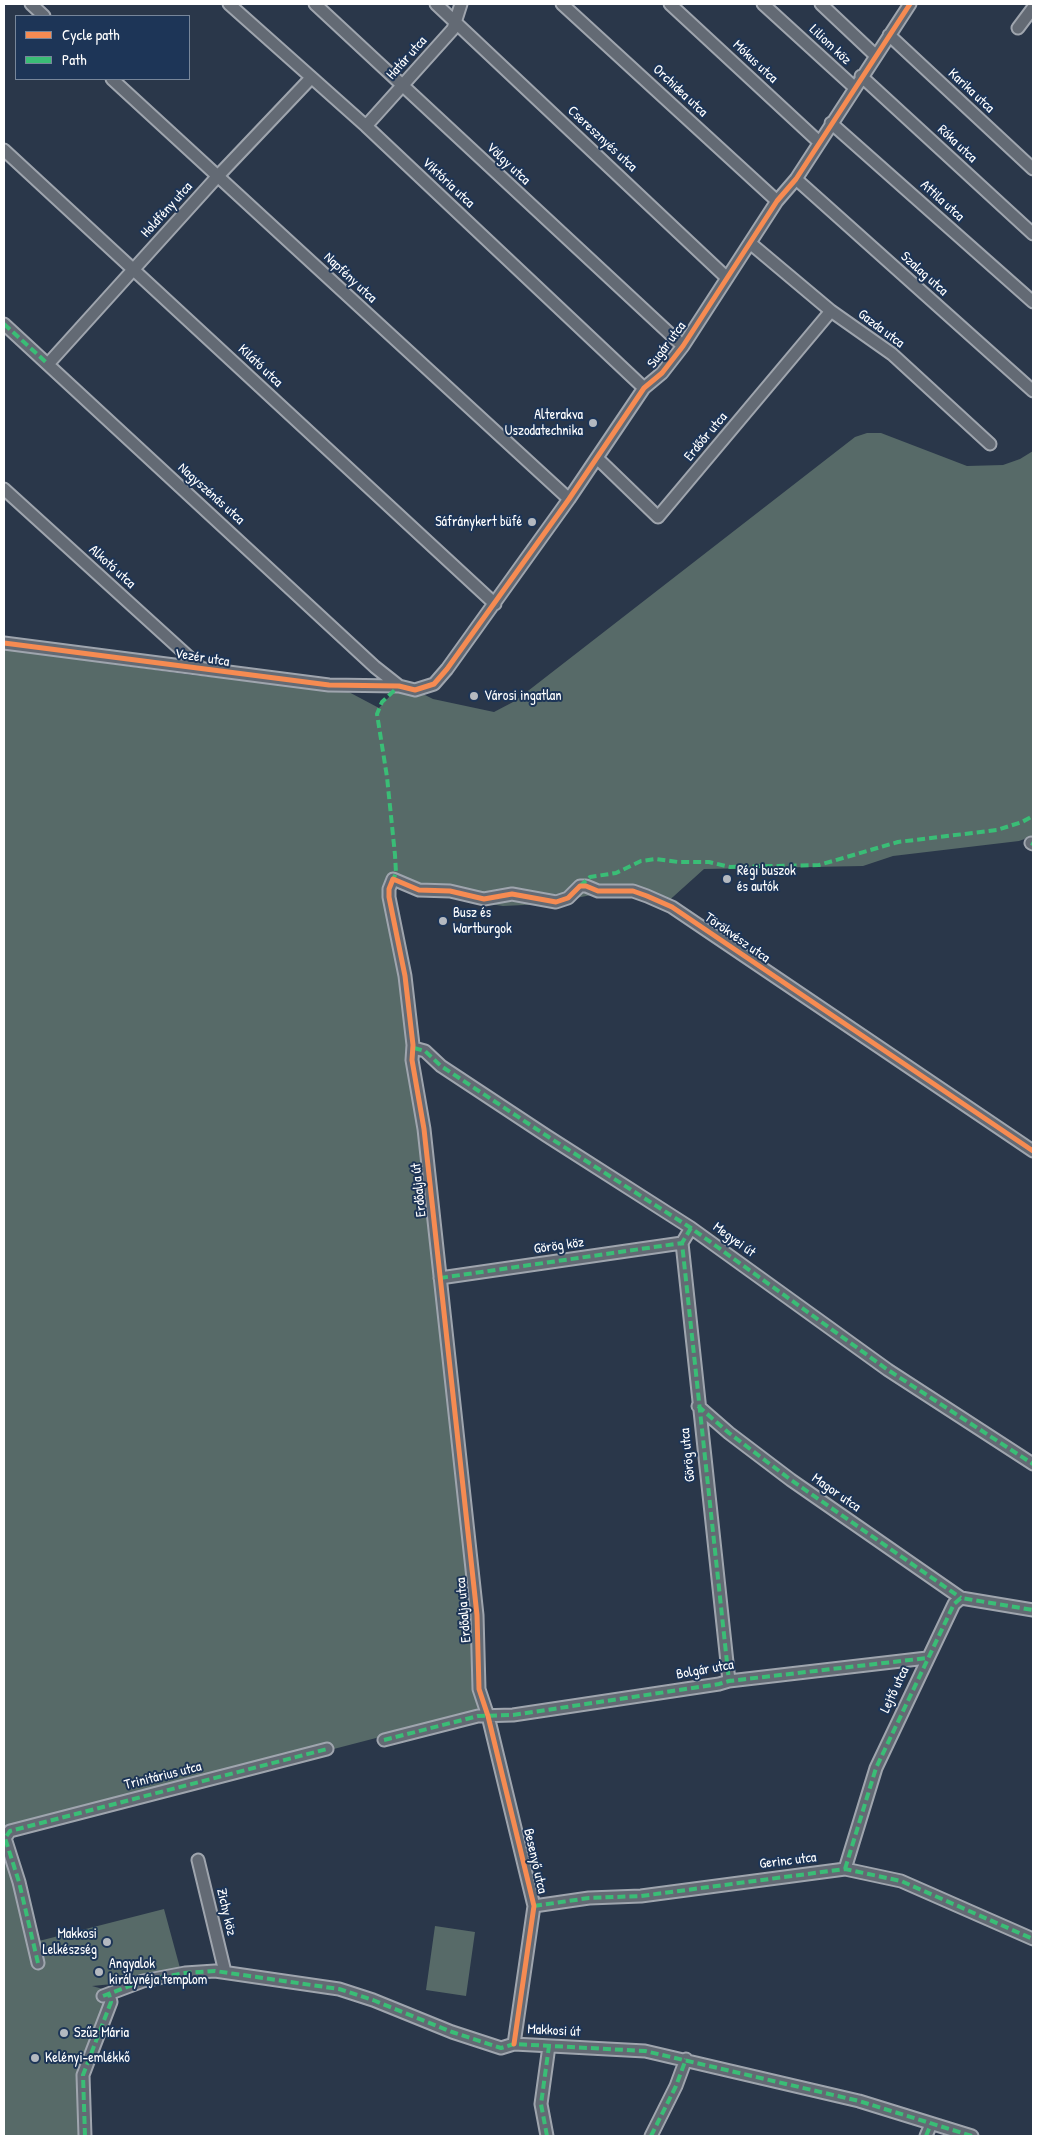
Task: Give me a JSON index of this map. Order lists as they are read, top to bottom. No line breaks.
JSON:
{"streets":{"street":["Liliom köz","Határ utca","Mókus utca","Orchidea utca","Karika utca","Cseresznyés utca","Róka utca","Völgy utca","Viktória utca","Attila utca","Holdfény utca","Szalag utca","Napfény utca","Gazda utca","Sugár utca","Kilátó utca","Erdőőr utca","Nagyszénás utca","Alkotó utca","Vezér utca","Törökvész utca","Erdőalja út","Megyei út","Görög köz","Görög utca","Magor utca","Erdőalja utca","Bolgár utca","Lejtő utca","Trinitárius utca","Besenyő utca","Gerinc utca","Zichy köz","Makkosi út"]},"crossings":[["Liliom köz","Sugár utca"],["Határ utca","Cseresznyés utca"],["Határ utca","Völgy utca"],["Határ utca","Viktória utca"],["Mókus utca","Sugár utca"],["Orchidea utca","Sugár utca"],["Karika utca","Sugár utca"],["Cseresznyés utca","Sugár utca"],["Róka utca","Sugár utca"],["Völgy utca","Sugár utca"],["Viktória utca","Holdfény utca"],["Viktória utca","Sugár utca"],["Attila utca","Sugár utca"],["Holdfény utca","Napfény utca"],["Holdfény utca","Kilátó utca"],["Holdfény utca","Nagyszénás utca"],["Szalag utca","Sugár utca"],["Napfény utca","Sugár utca"],["Gazda utca","Sugár utca"],["Gazda utca","Erdőőr utca"],["Sugár utca","Kilátó utca"],["Sugár utca","Erdőőr utca"],["Sugár utca","Nagyszénás utca"],["Sugár utca","Vezér utca"],["Nagyszénás utca","Vezér utca"],["Alkotó utca","Vezér utca"],["Törökvész utca","Erdőalja út"],["Erdőalja út","Megyei út"],["Erdőalja út","Görög köz"],["Erdőalja út","Erdőalja utca"],["Görög köz","Görög utca"],["Görög utca","Magor utca"],["Görög utca","Bolgár utca"],["Magor utca","Lejtő utca"],["Erdőalja utca","Bolgár utca"],["Erdőalja utca","Besenyő utca"],["Bolgár utca","Lejtő utca"],["Bolgár utca","Besenyő utca"],["Lejtő utca","Gerinc utca"],["Besenyő utca","Gerinc utca"],["Besenyő utca","Makkosi út"],["Zichy köz","Makkosi út"]],"places":["Alterakva Uszodatechnika","Sáfránykert büfé","Városi ingatlan","Régi buszok és autók","Busz és Wartburgok","Makkosi Lelkészség","Angyalok királynéja templom","Szűz Mária","Kelényi-emlékkő"],"legend":["Cycle path","Path"]}
